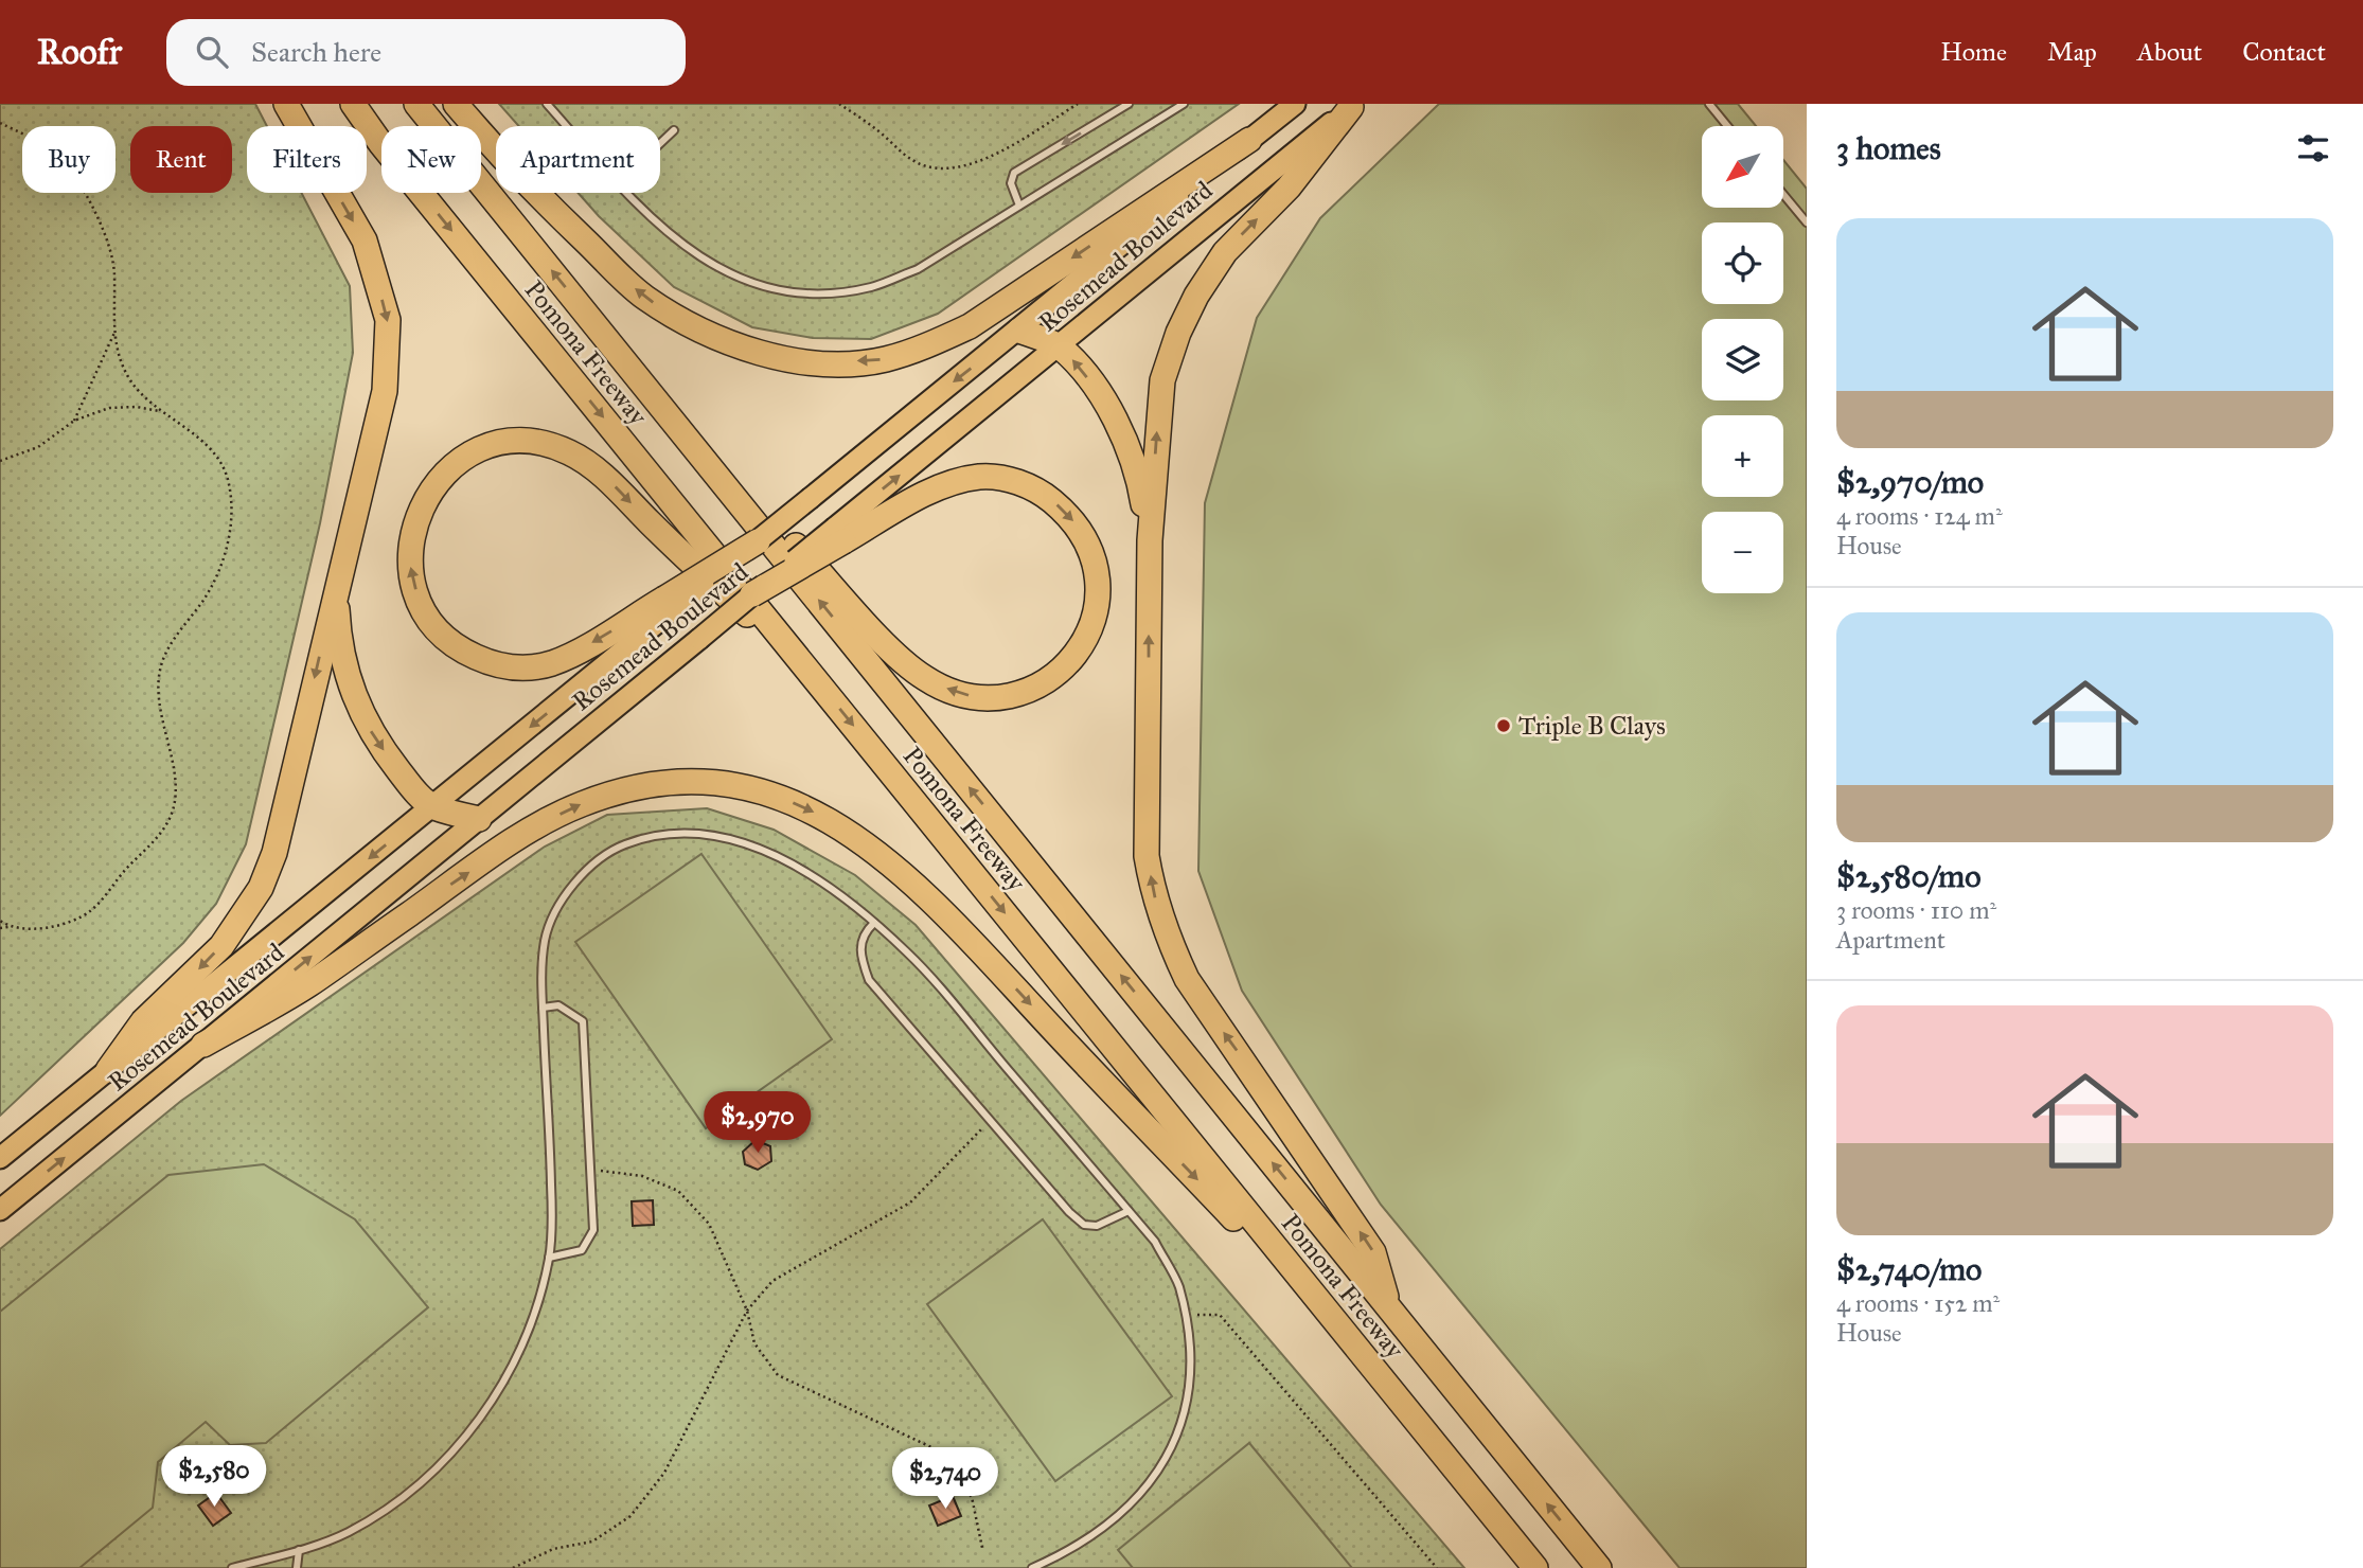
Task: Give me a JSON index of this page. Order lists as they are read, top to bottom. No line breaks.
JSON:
{"streets":{"highway":["Pomona Freeway"],"main road":["Rosemead Boulevard"]},"places":["Triple B Clays"],"north":"bottom left","page":{"header":"Roofr","search":"Search here","nav":["Home","Map","About","Contact"],"heading":"3 homes","map_buttons":["+","−"],"chip":["Buy","Rent","Filters","New","Apartment"],"list":[{"name":"$2,970/mo","note":"4 rooms · 124 m² · House"},{"name":"$2,580/mo","note":"3 rooms · 110 m² · Apartment"},{"name":"$2,740/mo","note":"4 rooms · 152 m² · House"}],"price":["$2,970","$2,580","$2,740"]}}
